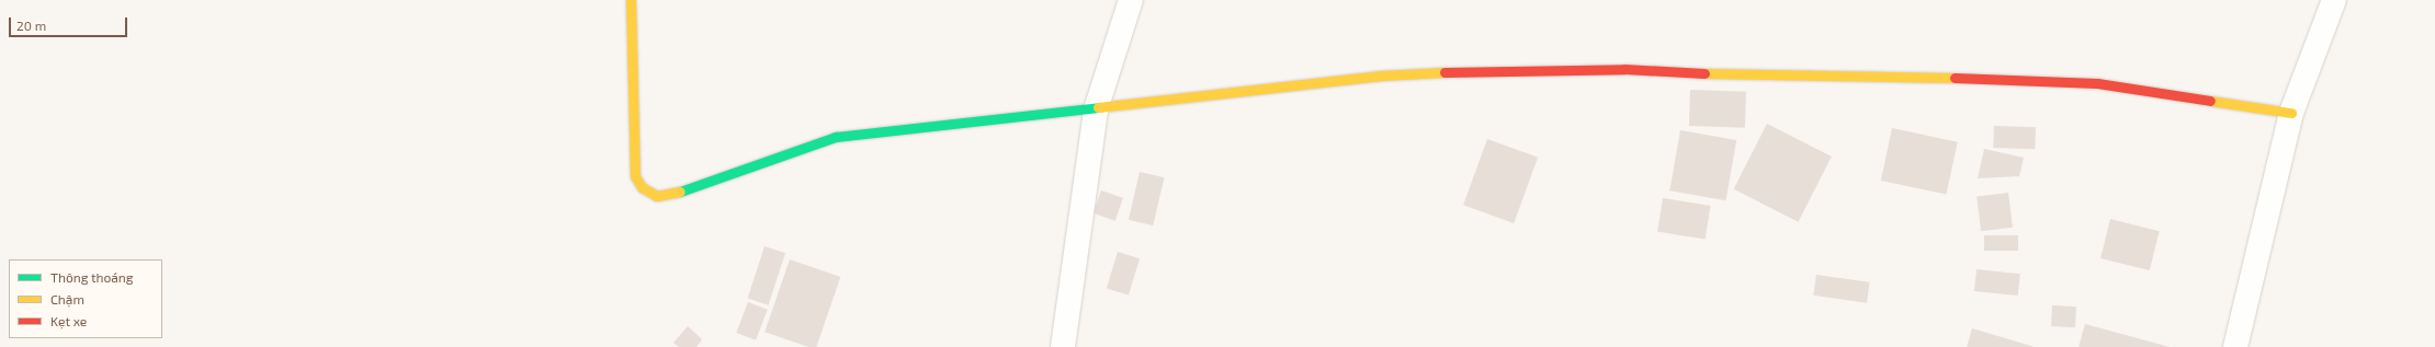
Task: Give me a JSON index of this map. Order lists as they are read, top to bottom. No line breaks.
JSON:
{"legend":["Thông thoáng","Chậm","Kẹt xe"],"scale_bar":"20 m"}
